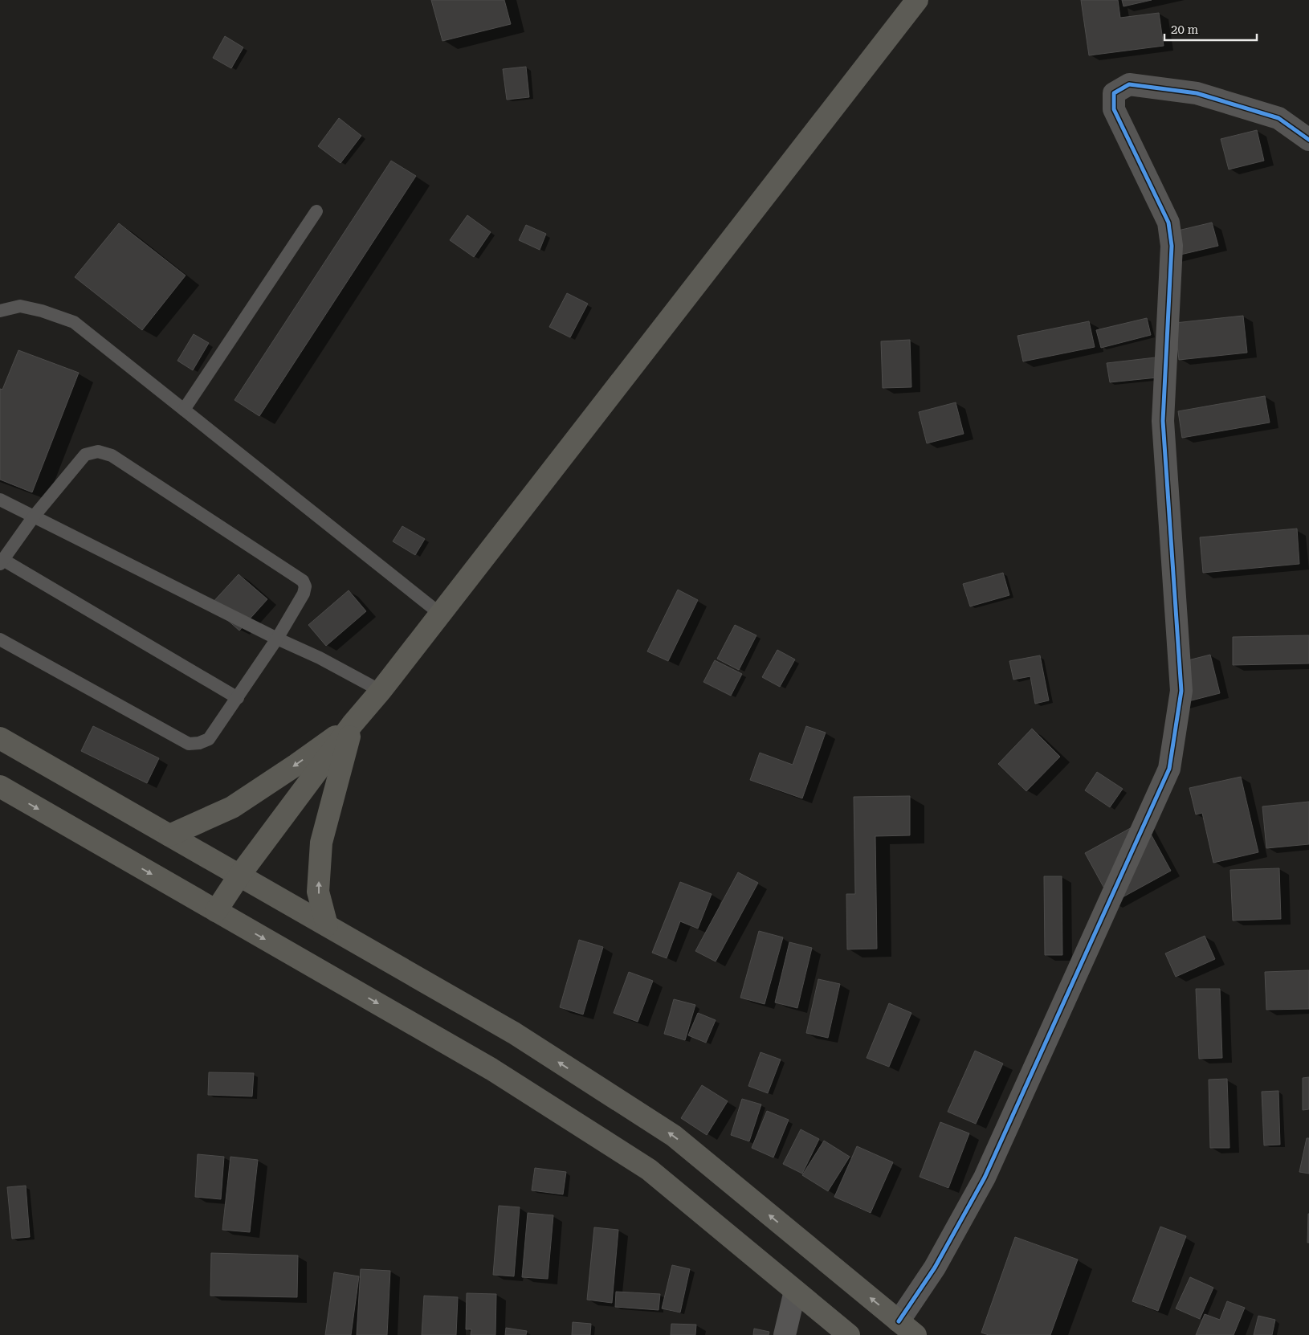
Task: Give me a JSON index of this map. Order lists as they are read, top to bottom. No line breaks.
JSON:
{"scale_bar":"20 m"}
